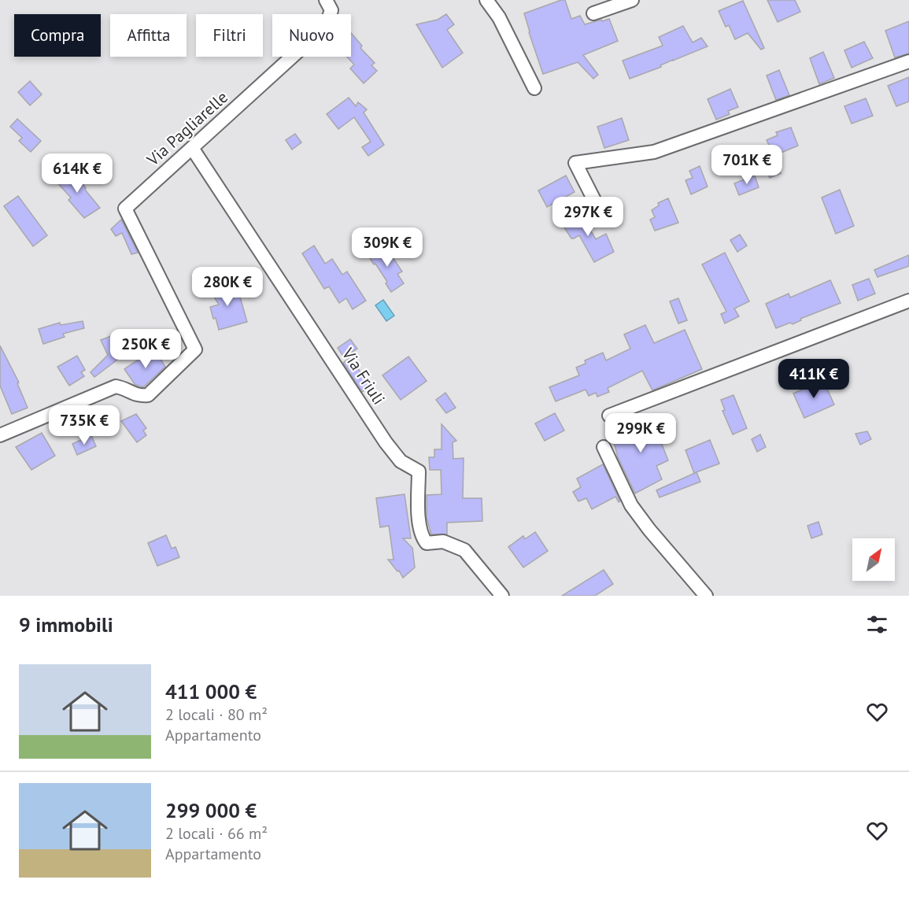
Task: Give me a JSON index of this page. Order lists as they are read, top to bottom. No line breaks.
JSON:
{"streets":{"street":["Via Pagliarelle","Via Friuli"]},"crossings":[["Via Pagliarelle","Via Friuli"]],"north":"top right","page":{"chip":["Compra","Affitta","Filtri","Nuovo"],"price":["701K €","614K €","297K €","309K €","280K €","250K €","411K €","735K €","299K €"],"heading":"9 immobili","list":[{"name":"411 000 €","note":"2 locali · 80 m² · Appartamento"},{"name":"299 000 €","note":"2 locali · 66 m² · Appartamento"}]}}
